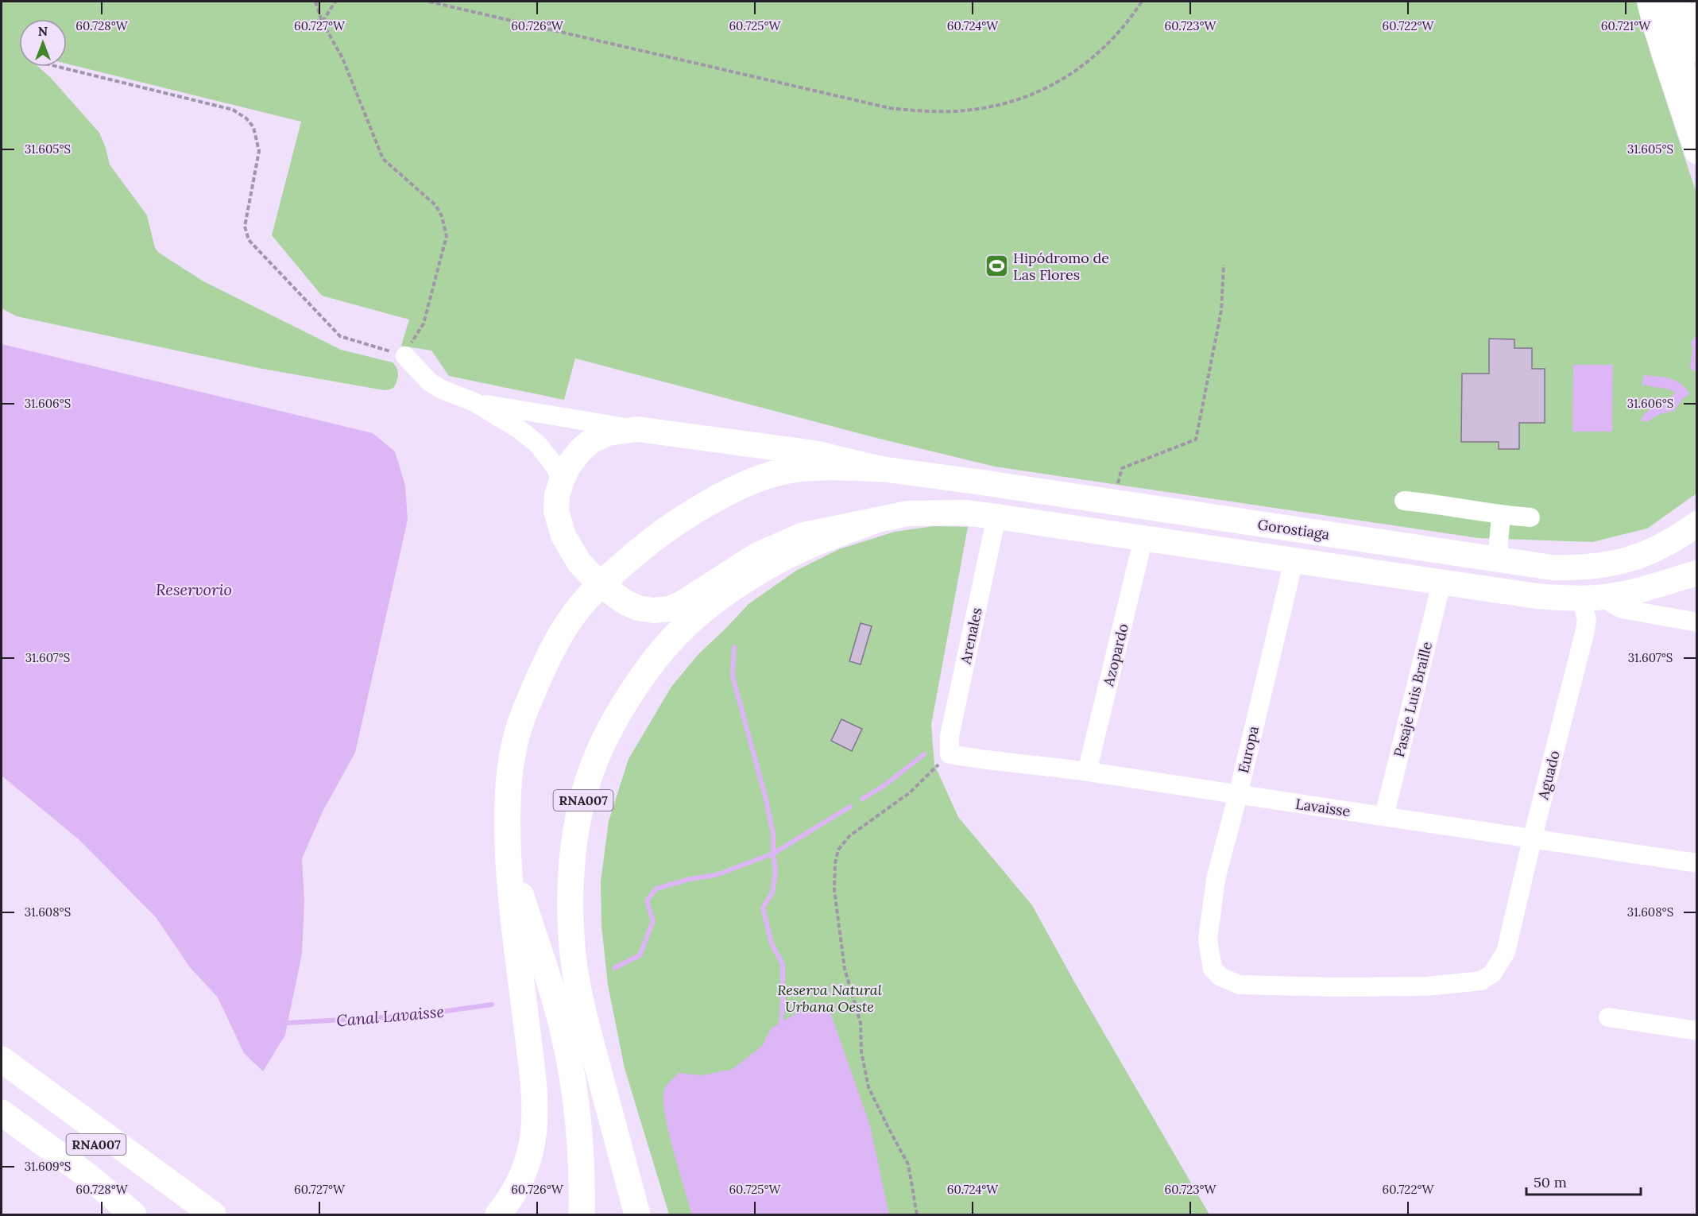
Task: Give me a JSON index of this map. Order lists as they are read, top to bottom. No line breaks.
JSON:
{"streets":{"highway":["RNA007"],"main road":["Gorostiaga"],"street":["Arenales","Azopardo","Pasaje Luis Braille","Europa","Aguado","Lavaisse"]},"crossings":[["Gorostiaga","RNA007"],["Arenales","Lavaisse"],["Azopardo","Lavaisse"],["Pasaje Luis Braille","Lavaisse"],["Europa","Aguado"],["Europa","Lavaisse"],["Aguado","Lavaisse"]],"water":["Reservorio","Canal Lavaisse"],"parks":["Reserva Natural Urbana Oeste"],"places":{"sports":["Hipódromo de Las Flores"]},"scale_bar":"50 m","north":"top","coordinates":["60.728°W","60.727°W","60.726°W","60.725°W","60.724°W","60.723°W","60.722°W","60.721°W","31.605°S","31.606°S","31.607°S","31.608°S","31.609°S"]}
